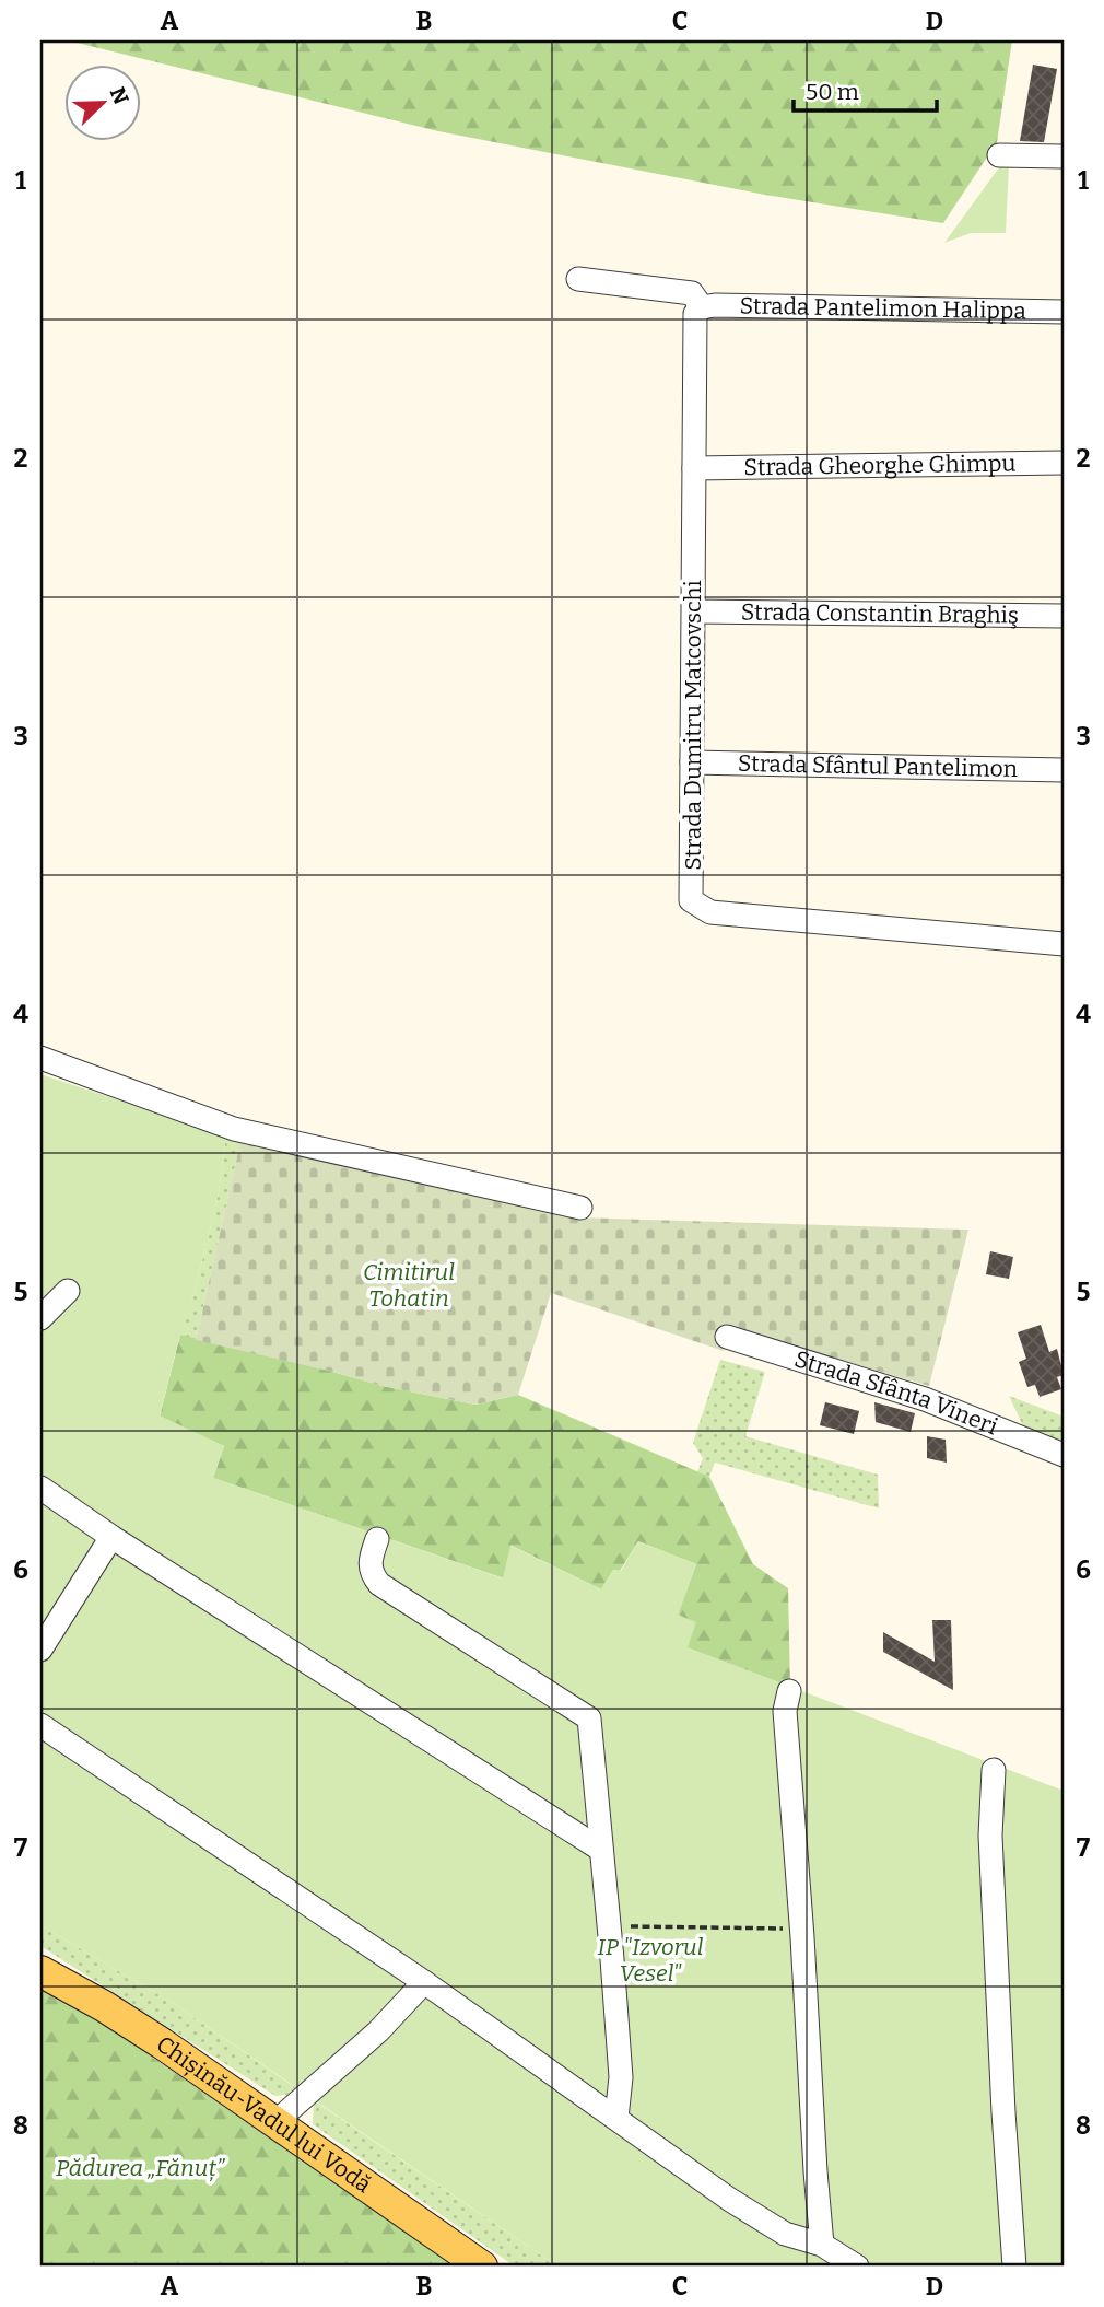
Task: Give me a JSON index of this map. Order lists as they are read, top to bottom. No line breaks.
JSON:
{"streets":{"main road":["Chișinău-Vadul lui Vodă"],"street":["Strada Pantelimon Halippa","Strada Gheorghe Ghimpu","Strada Constantin Braghiş","Strada Dumitru Matcovschi","Strada Sfântul Pantelimon","Strada Sfânta Vineri"]},"crossings":[["Strada Pantelimon Halippa","Strada Dumitru Matcovschi"],["Strada Gheorghe Ghimpu","Strada Dumitru Matcovschi"],["Strada Constantin Braghiş","Strada Dumitru Matcovschi"],["Strada Dumitru Matcovschi","Strada Sfântul Pantelimon"]],"parks":["Cimitirul Tohatin","IP \"Izvorul Vesel\"","Pădurea „Fănuț”"],"scale_bar":"50 m","north":"top right","grid":{"columns":["A","B","C","D"],"rows":["1","2","3","4","5","6","7","8"]}}
